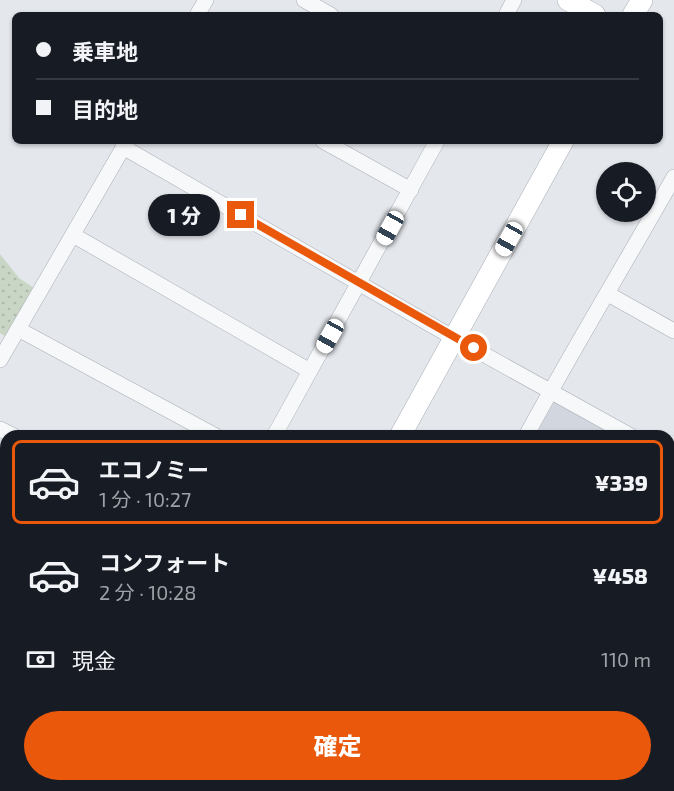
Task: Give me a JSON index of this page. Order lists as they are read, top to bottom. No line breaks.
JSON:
{"page":{"banner":["乗車地","目的地"],"bubble":"1 分","list":[{"name":"エコノミー","note":"1 分 · 10:27","value":"¥339"},{"name":"コンフォート","note":"2 分 · 10:28","value":"¥458"}],"pay":["現金","110 m"],"buttons":"確定"}}
